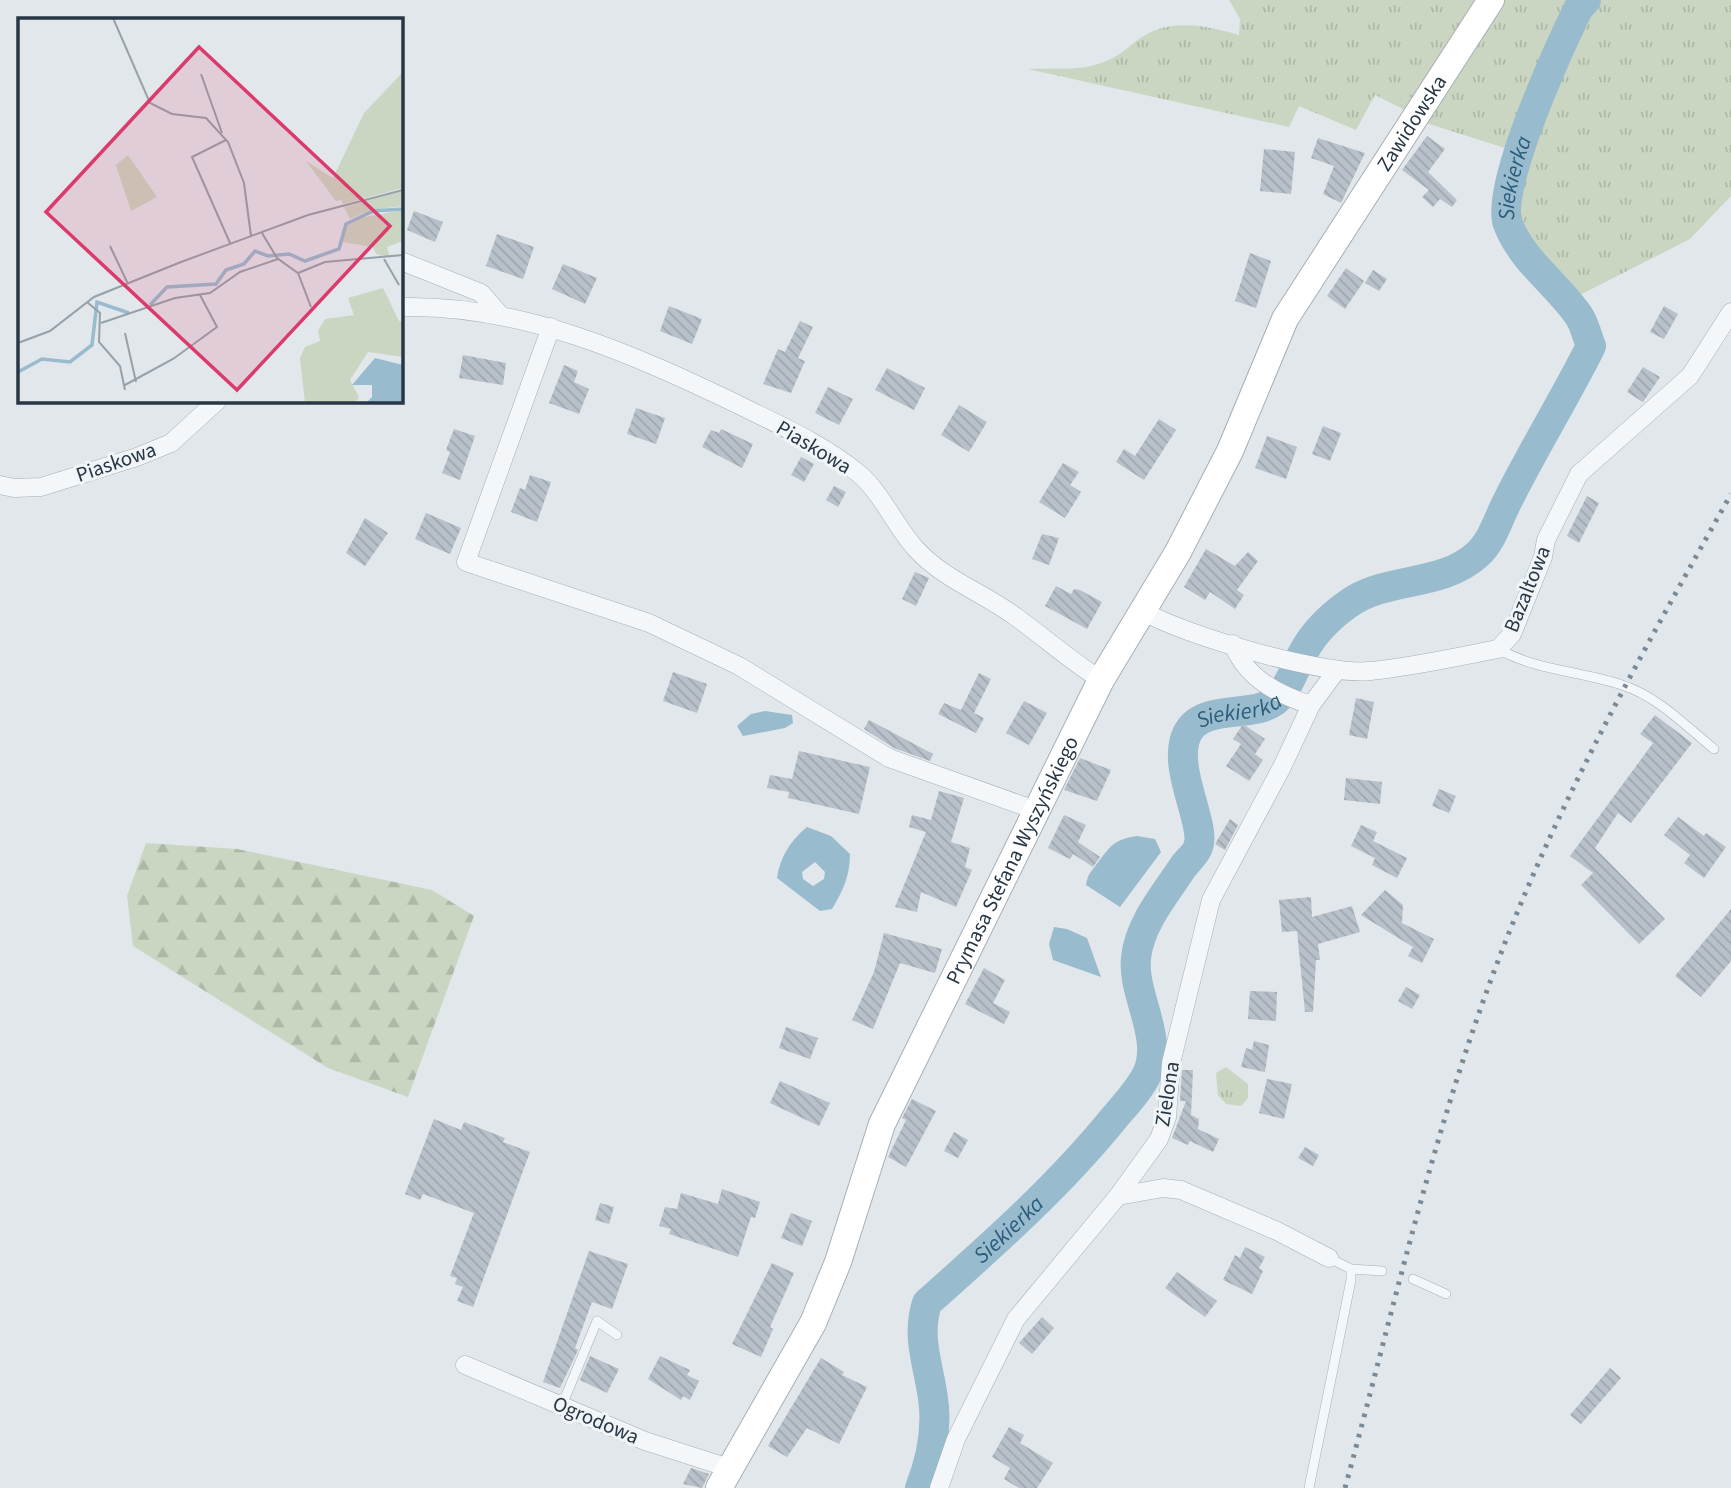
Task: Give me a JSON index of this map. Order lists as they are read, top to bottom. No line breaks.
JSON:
{"streets":{"main road":["Zawidowska","Prymasa Stefana Wyszyńskiego"],"street":["Piaskowa","Bazaltowa","Zielona","Ogrodowa"]},"crossings":[["Zawidowska","Prymasa Stefana Wyszyńskiego"],["Piaskowa","Prymasa Stefana Wyszyńskiego"],["Bazaltowa","Prymasa Stefana Wyszyńskiego"],["Bazaltowa","Zielona"],["Prymasa Stefana Wyszyńskiego","Ogrodowa"]],"water":["Siekierka"]}
